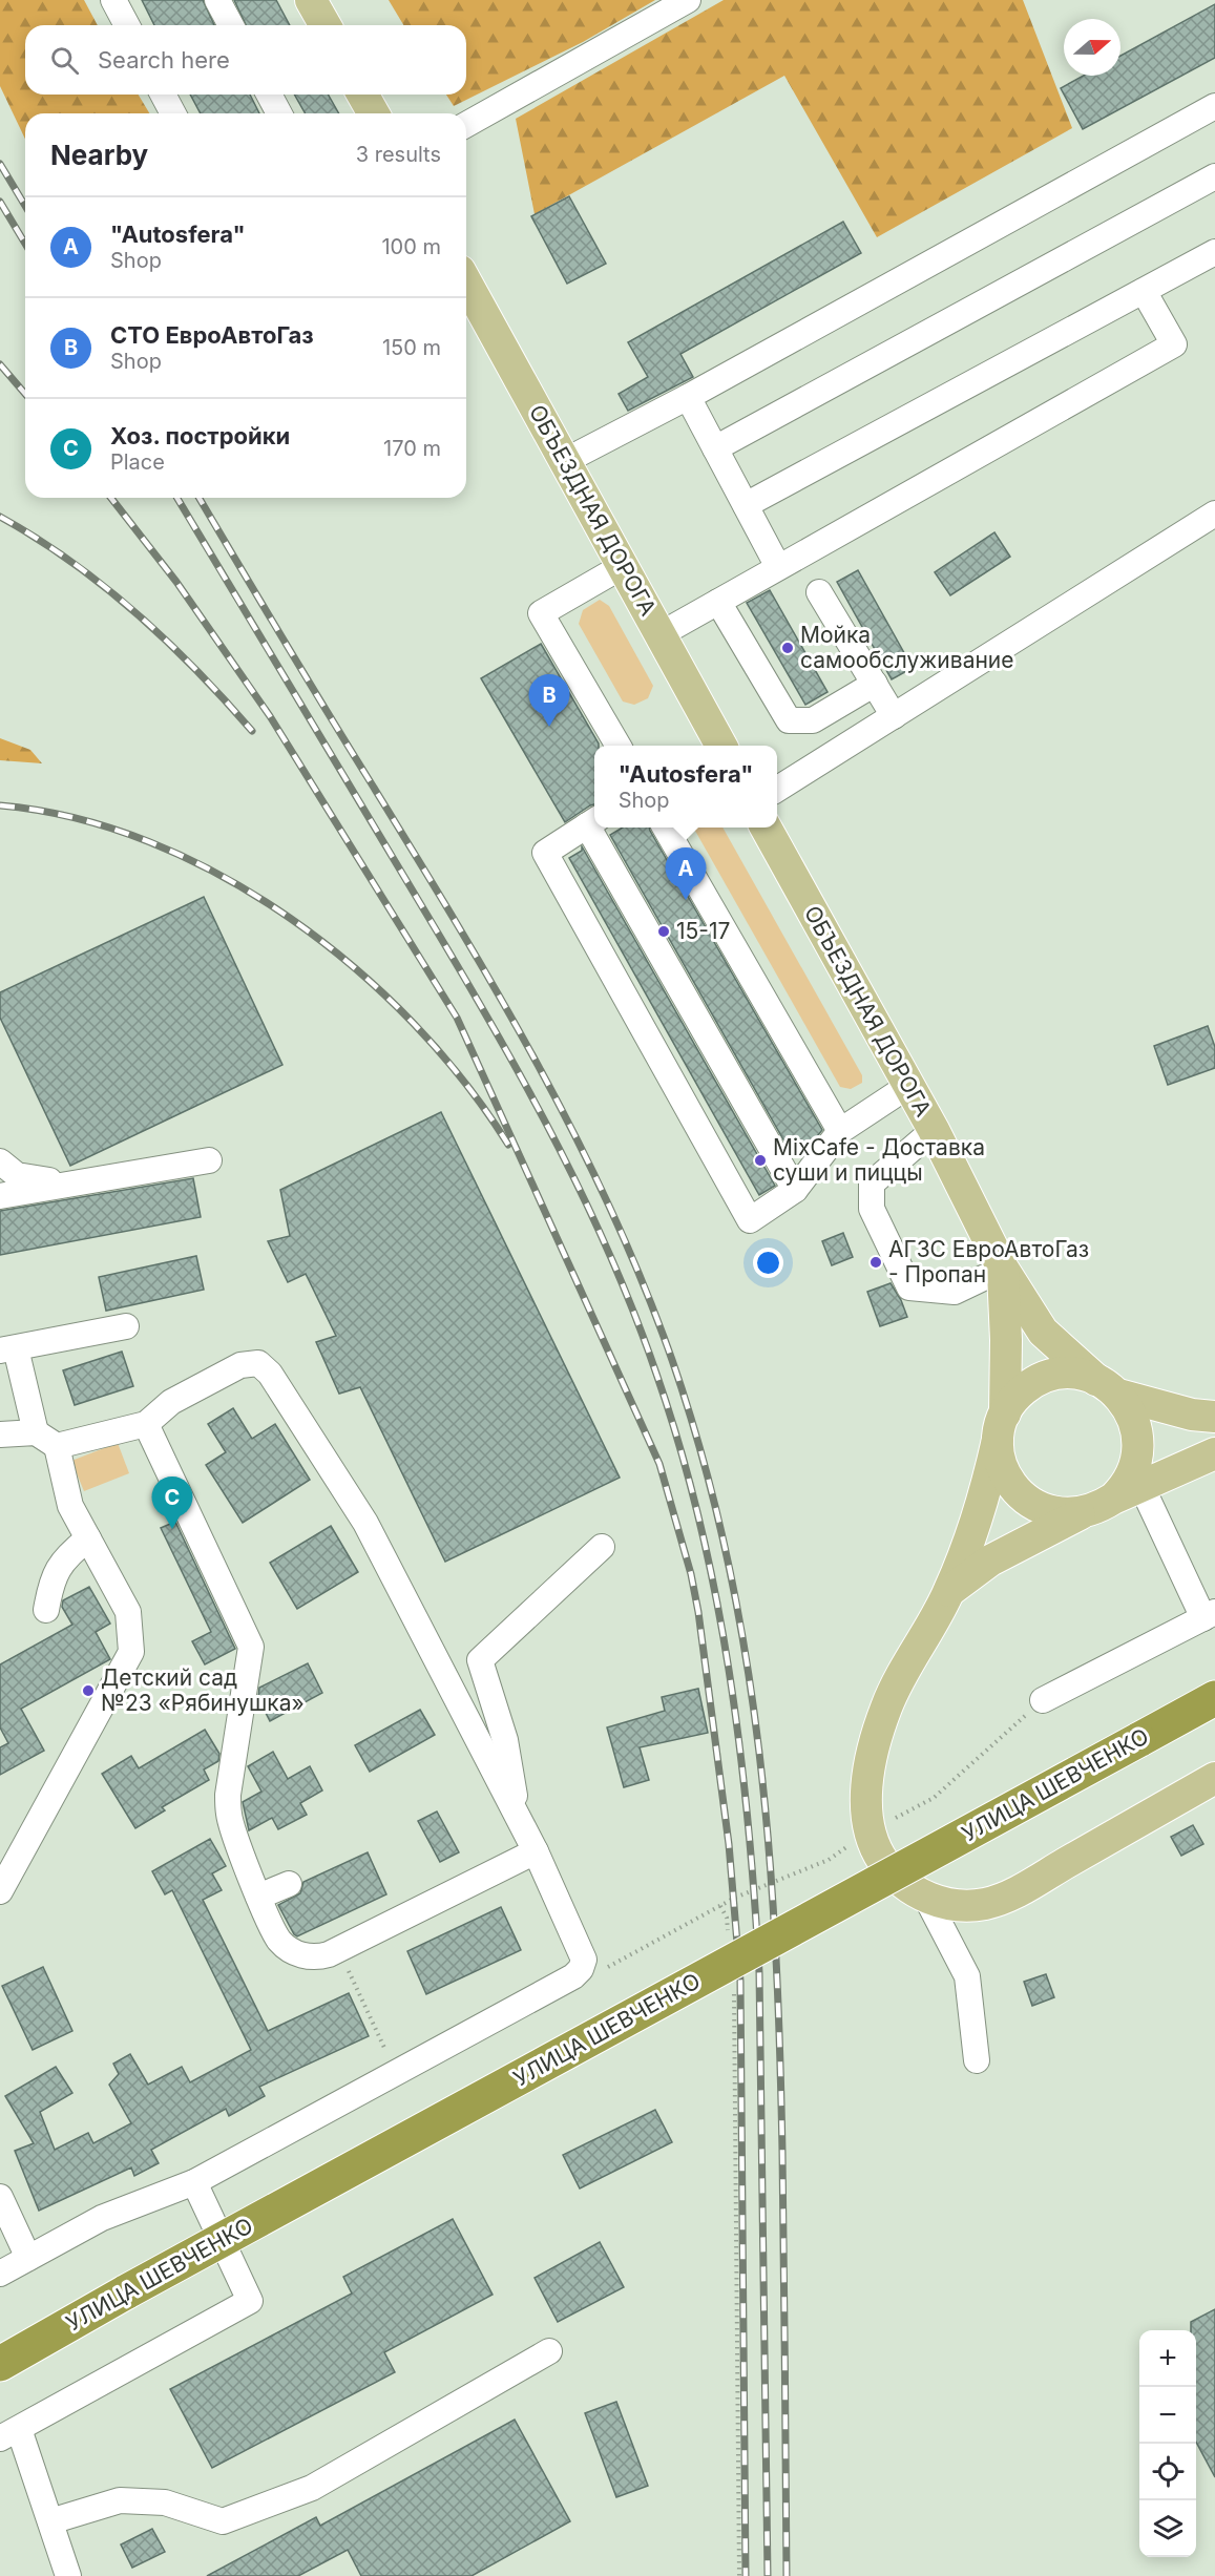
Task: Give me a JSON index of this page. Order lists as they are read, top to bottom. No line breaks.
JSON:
{"streets":{"highway":["УЛИЦА ШЕВЧЕНКО"],"main road":["ОБЪЕЗДНАЯ ДОРОГА"]},"places":["Мойка самообслуживание","15-17","MixCafe - Доставка суши и пиццы","АГЗС ЕвроАвтоГаз - Пропан","Детский сад №23 «Рябинушка»"],"north":"right","page":{"search":"Search here","heading":["Nearby","3 results"],"list":[{"mark":"A","name":"\"Autosfera\"","note":"Shop","value":"100 m"},{"mark":"B","name":"СТО ЕвроАвтоГаз","note":"Shop","value":"150 m"},{"mark":"C","name":"Хоз. постройки","note":"Place","value":"170 m"}],"pins":["B","A","C"],"popup":["\"Autosfera\"","Shop"],"map_buttons":["+","−"]}}
